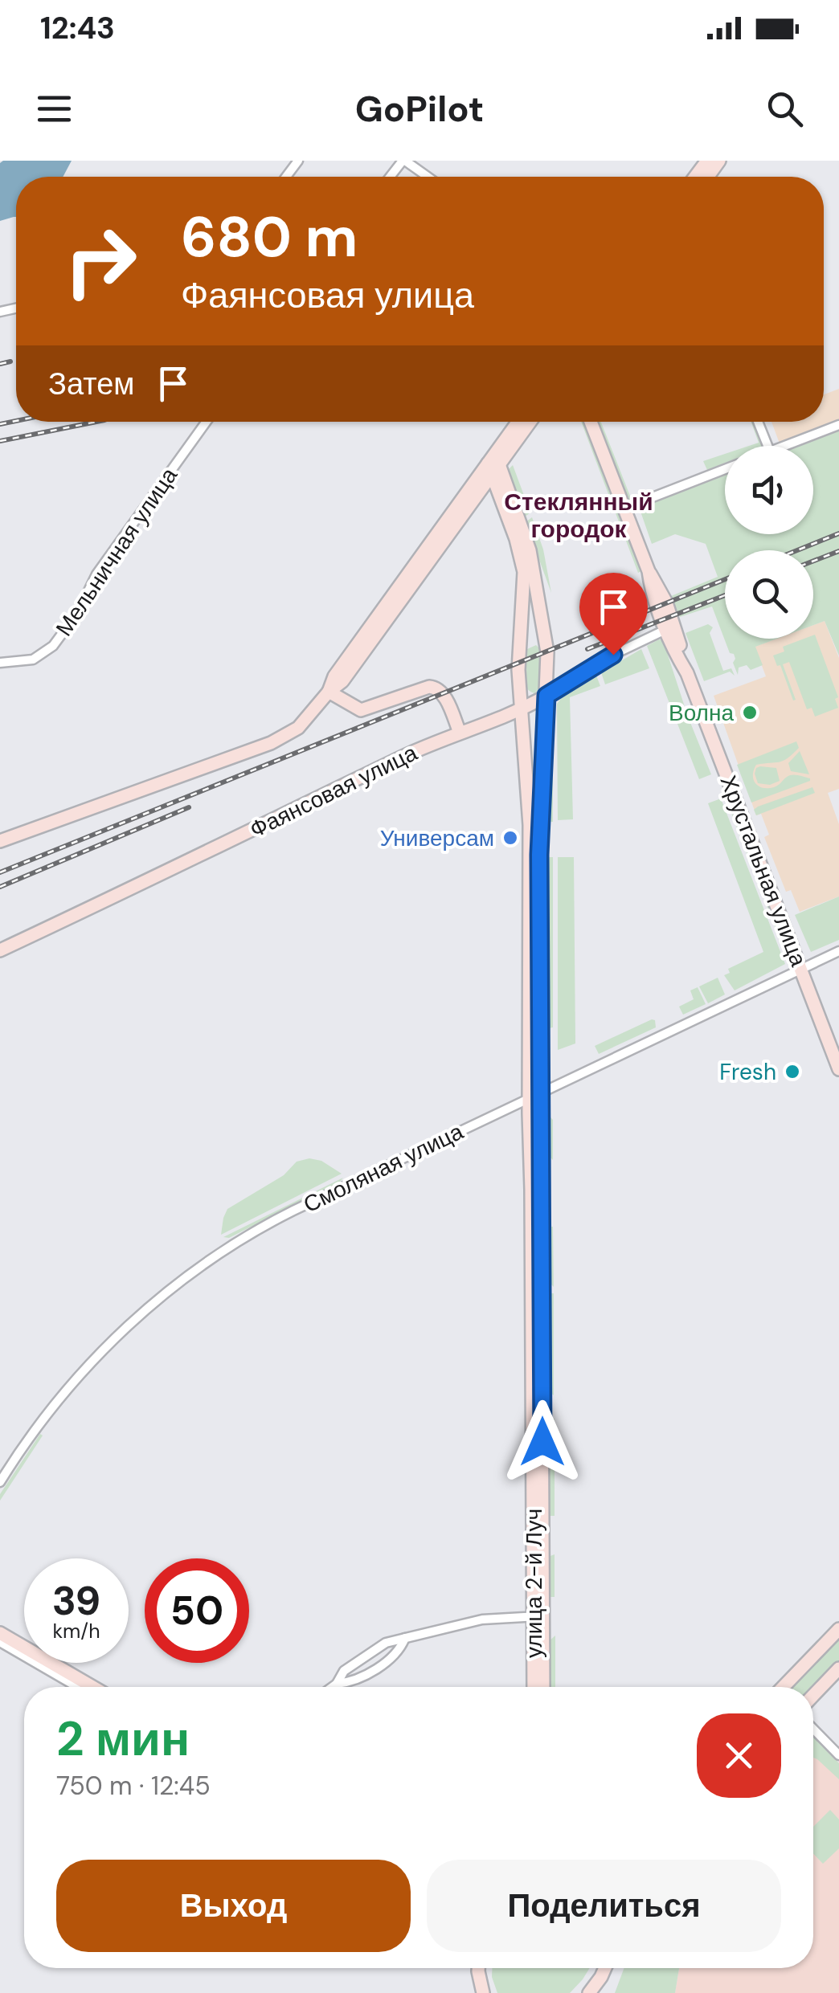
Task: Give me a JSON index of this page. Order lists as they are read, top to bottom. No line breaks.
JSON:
{"streets":{"street":["Мельничная улица","Фаянсовая улица","Хрустальная улица","Смоляная улица","улица 2-й Луч"]},"crossings":[["Фаянсовая улица","Хрустальная улица"],["Фаянсовая улица","улица 2-й Луч"],["Хрустальная улица","Смоляная улица"],["Смоляная улица","улица 2-й Луч"]],"districts":["Стеклянный городок"],"places":["Волна","Универсам","Fresh"],"page":{"status":"12:43","header":"GoPilot","turn":["680 m","Фаянсовая улица"],"then":"Затем","speed":"39 km/h","limit":"50","heading":["2 мин","750 m · 12:45"],"buttons":["Выход","Поделиться"]}}
